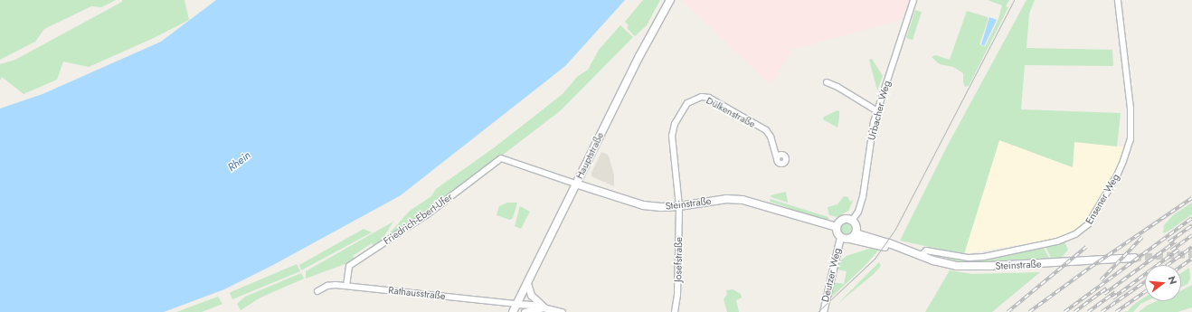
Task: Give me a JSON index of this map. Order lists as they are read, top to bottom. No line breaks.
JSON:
{"streets":{"main road":["Hauptstraße","Steinstraße"],"street":["Urbacher Weg","Dülkenstraße","Ensener Weg","Friedrich-Ebert-Ufer","Josefstraße","Deutzer Weg","Rathausstraße"]},"crossings":[["Urbacher Weg","Steinstraße"],["Urbacher Weg","Deutzer Weg"],["Dülkenstraße","Steinstraße"],["Dülkenstraße","Josefstraße"],["Hauptstraße","Steinstraße"],["Hauptstraße","Rathausstraße"],["Ensener Weg","Steinstraße"],["Steinstraße","Friedrich-Ebert-Ufer"],["Steinstraße","Josefstraße"],["Steinstraße","Deutzer Weg"],["Friedrich-Ebert-Ufer","Rathausstraße"]],"water":["Rhein"],"north":"right"}
